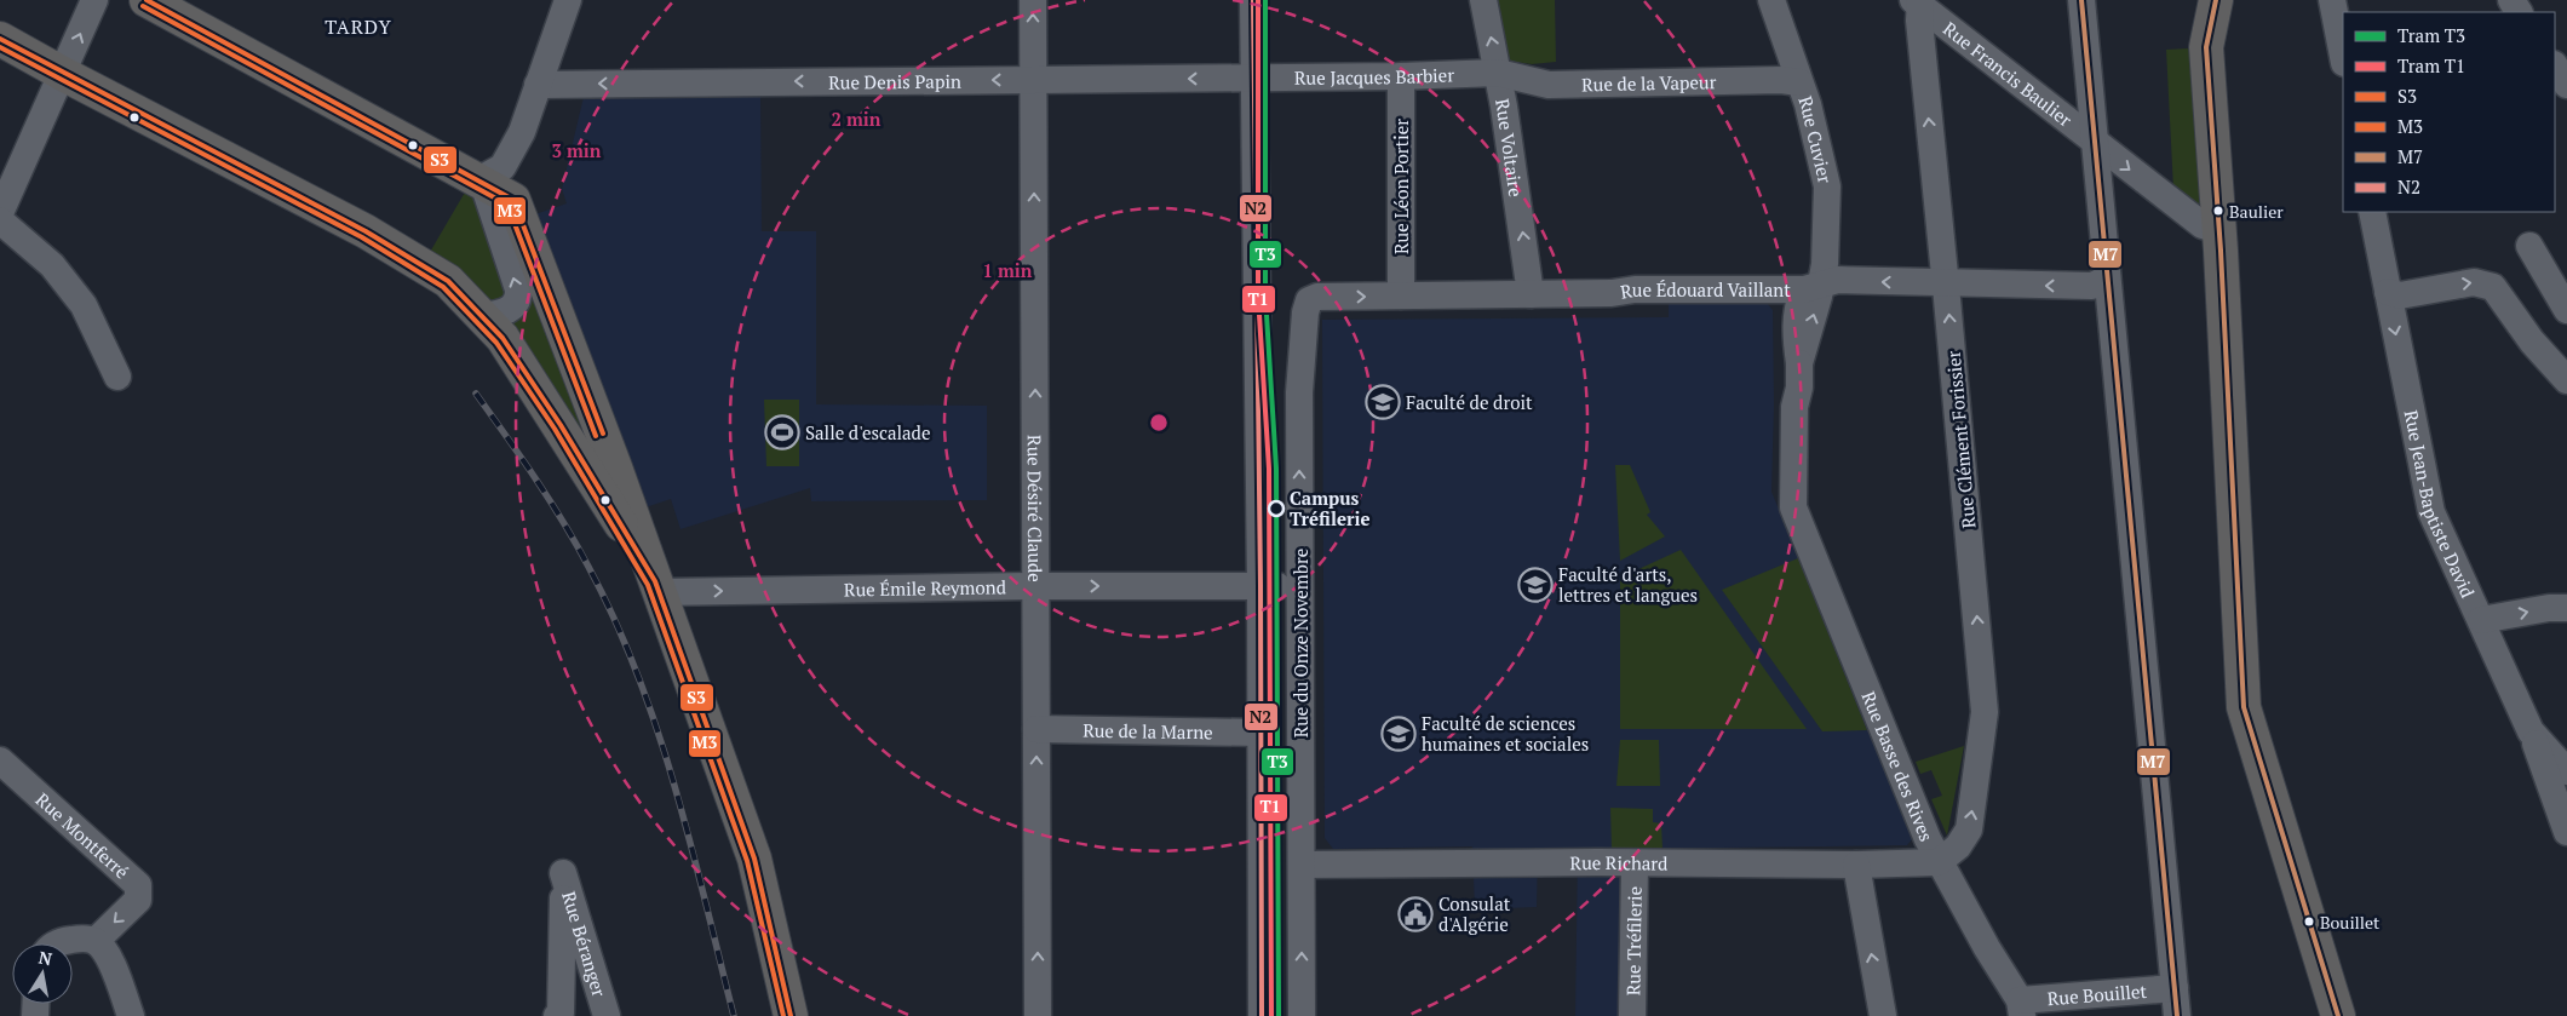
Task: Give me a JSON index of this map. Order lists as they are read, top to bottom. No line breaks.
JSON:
{"streets":{"street":["Rue Francis Baulier","Rue Jacques Barbier","Rue Denis Papin","Rue de la Vapeur","Rue Cuvier","Rue Voltaire","Rue Léon Portier","Rue Édouard Vaillant","Rue Clément Forissier","Rue Jean-Baptiste David","Rue Désiré Claude","Rue Émile Reymond","Rue du Onze Novembre","Rue de la Marne","Rue Basse des Rives","Rue Montferré","Rue Richard","Rue Tréfilerie","Rue Béranger","Rue Bouillet"]},"crossings":[["Rue Francis Baulier","Rue Clément Forissier"],["Rue Jacques Barbier","Rue Denis Papin"],["Rue Jacques Barbier","Rue de la Vapeur"],["Rue Jacques Barbier","Rue Voltaire"],["Rue Jacques Barbier","Rue Léon Portier"],["Rue Denis Papin","Rue Désiré Claude"],["Rue de la Vapeur","Rue Cuvier"],["Rue de la Vapeur","Rue Voltaire"],["Rue Cuvier","Rue Édouard Vaillant"],["Rue Cuvier","Rue Basse des Rives"],["Rue Voltaire","Rue Édouard Vaillant"],["Rue Léon Portier","Rue Édouard Vaillant"],["Rue Édouard Vaillant","Rue Clément Forissier"],["Rue Édouard Vaillant","Rue du Onze Novembre"],["Rue Clément Forissier","Rue Basse des Rives"],["Rue Clément Forissier","Rue Richard"],["Rue Désiré Claude","Rue Émile Reymond"],["Rue Désiré Claude","Rue de la Marne"],["Rue Émile Reymond","Rue du Onze Novembre"],["Rue du Onze Novembre","Rue Richard"],["Rue Basse des Rives","Rue Richard"],["Rue Basse des Rives","Rue Bouillet"],["Rue Richard","Rue Tréfilerie"]],"one_way":["Rue Francis Baulier","Rue Denis Papin","Rue Voltaire","Rue Jean-Baptiste David","Rue Émile Reymond"],"districts":["TARDY"],"places":{"other":["Baulier","Campus Tréfilerie","Bouillet"],"school or university":["Faculté de droit","Faculté d'arts, lettres et langues","Faculté de sciences humaines et sociales"],"sports":["Salle d'escalade"],"public building":["Consulat d'Algérie"]},"lines":["tram line T3","tram line T1","transit line S3","transit line M7","transit line N2","transit line M3"],"legend":["Tram T3","Tram T1","S3","M3","M7","N2"],"north":"top","rings":["2 min","3 min","1 min"]}
